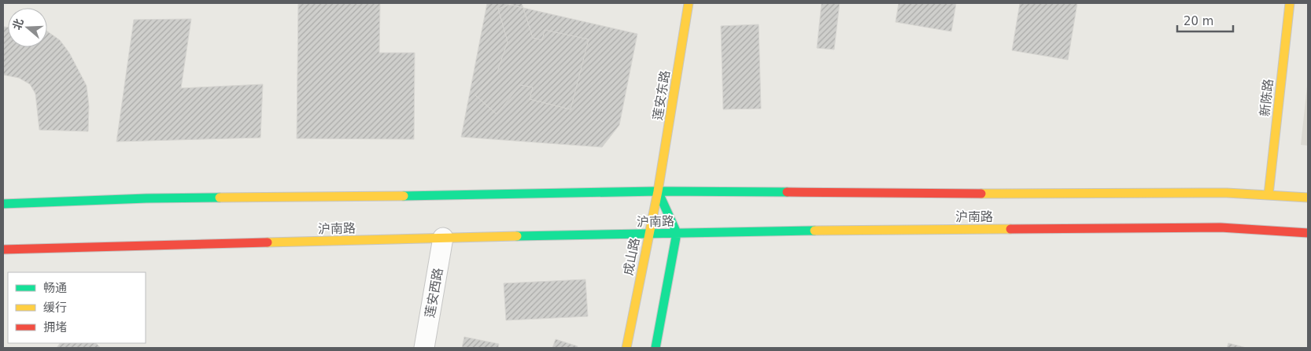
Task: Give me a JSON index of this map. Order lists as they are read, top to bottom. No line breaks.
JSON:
{"streets":{"main road":["莲安东路","新陈路","沪南路","成山路"],"street":["莲安西路"]},"crossings":[["莲安东路","沪南路"],["莲安东路","成山路"],["新陈路","沪南路"],["沪南路","成山路"],["沪南路","莲安西路"]],"legend":["畅通","缓行","拥堵"],"scale_bar":"20 m","north":"left"}
